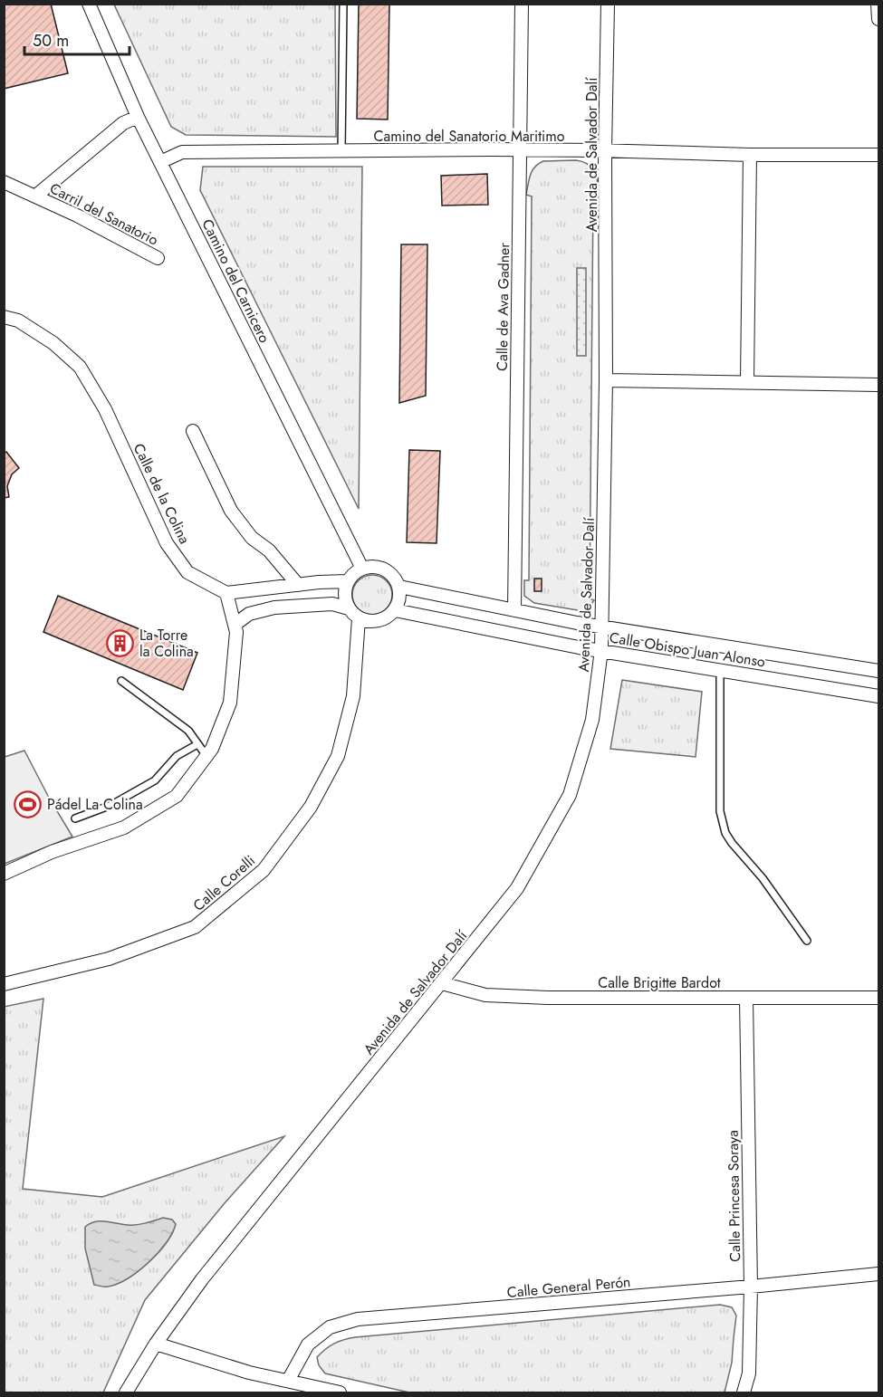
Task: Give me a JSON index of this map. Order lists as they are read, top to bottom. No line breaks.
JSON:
{"streets":{"street":["Camino del Sanatorio Maritimo","Avenida de Salvador Dalí","Carril del Sanatorio","Camino del Carnicero","Calle de Ava Gadner","Calle de la Colina","Calle Obispo Juan Alonso","Calle Corelli","Calle Brigitte Bardot","Calle Princesa Soraya","Calle General Perón"]},"crossings":[["Camino del Sanatorio Maritimo","Avenida de Salvador Dalí"],["Camino del Sanatorio Maritimo","Camino del Carnicero"],["Camino del Sanatorio Maritimo","Calle de Ava Gadner"],["Avenida de Salvador Dalí","Calle Obispo Juan Alonso"],["Avenida de Salvador Dalí","Calle Brigitte Bardot"],["Carril del Sanatorio","Camino del Carnicero"],["Camino del Carnicero","Calle Obispo Juan Alonso"],["Camino del Carnicero","Calle Corelli"],["Calle de Ava Gadner","Calle Obispo Juan Alonso"],["Calle Obispo Juan Alonso","Calle Corelli"],["Calle Brigitte Bardot","Calle Princesa Soraya"],["Calle Princesa Soraya","Calle General Perón"]],"places":{"building":["La Torre la Colina"],"sports":["Pádel La Colina"]},"scale_bar":"50 m"}
